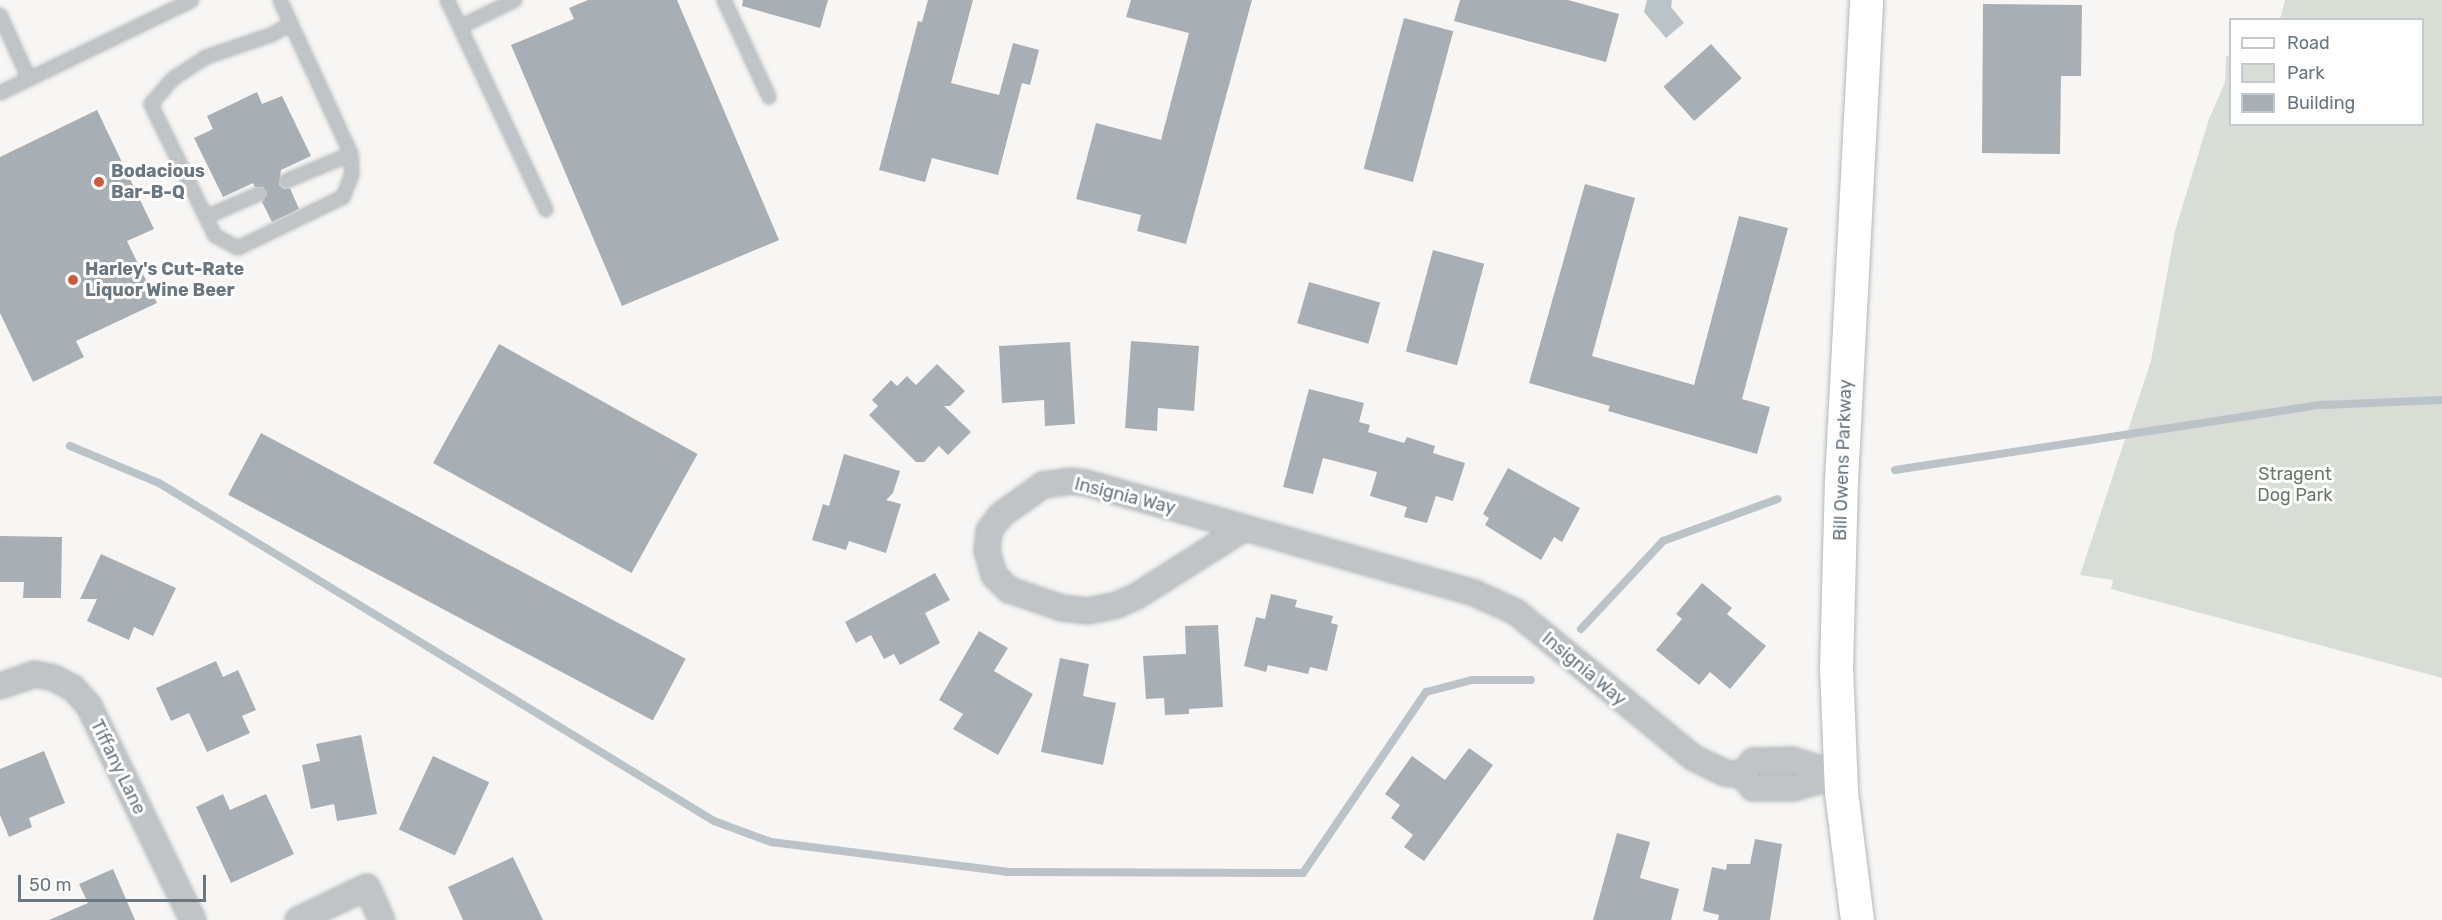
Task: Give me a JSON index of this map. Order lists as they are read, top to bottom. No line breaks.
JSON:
{"streets":{"main road":["Bill Owens Parkway"],"street":["Insignia Way","Tiffany Lane"]},"crossings":[["Bill Owens Parkway","Insignia Way"]],"parks":["Stragent Dog Park"],"places":["Bodacious Bar-B-Q","Harley's Cut-Rate Liquor Wine Beer"],"legend":["Road","Park","Building"],"scale_bar":"50 m"}
